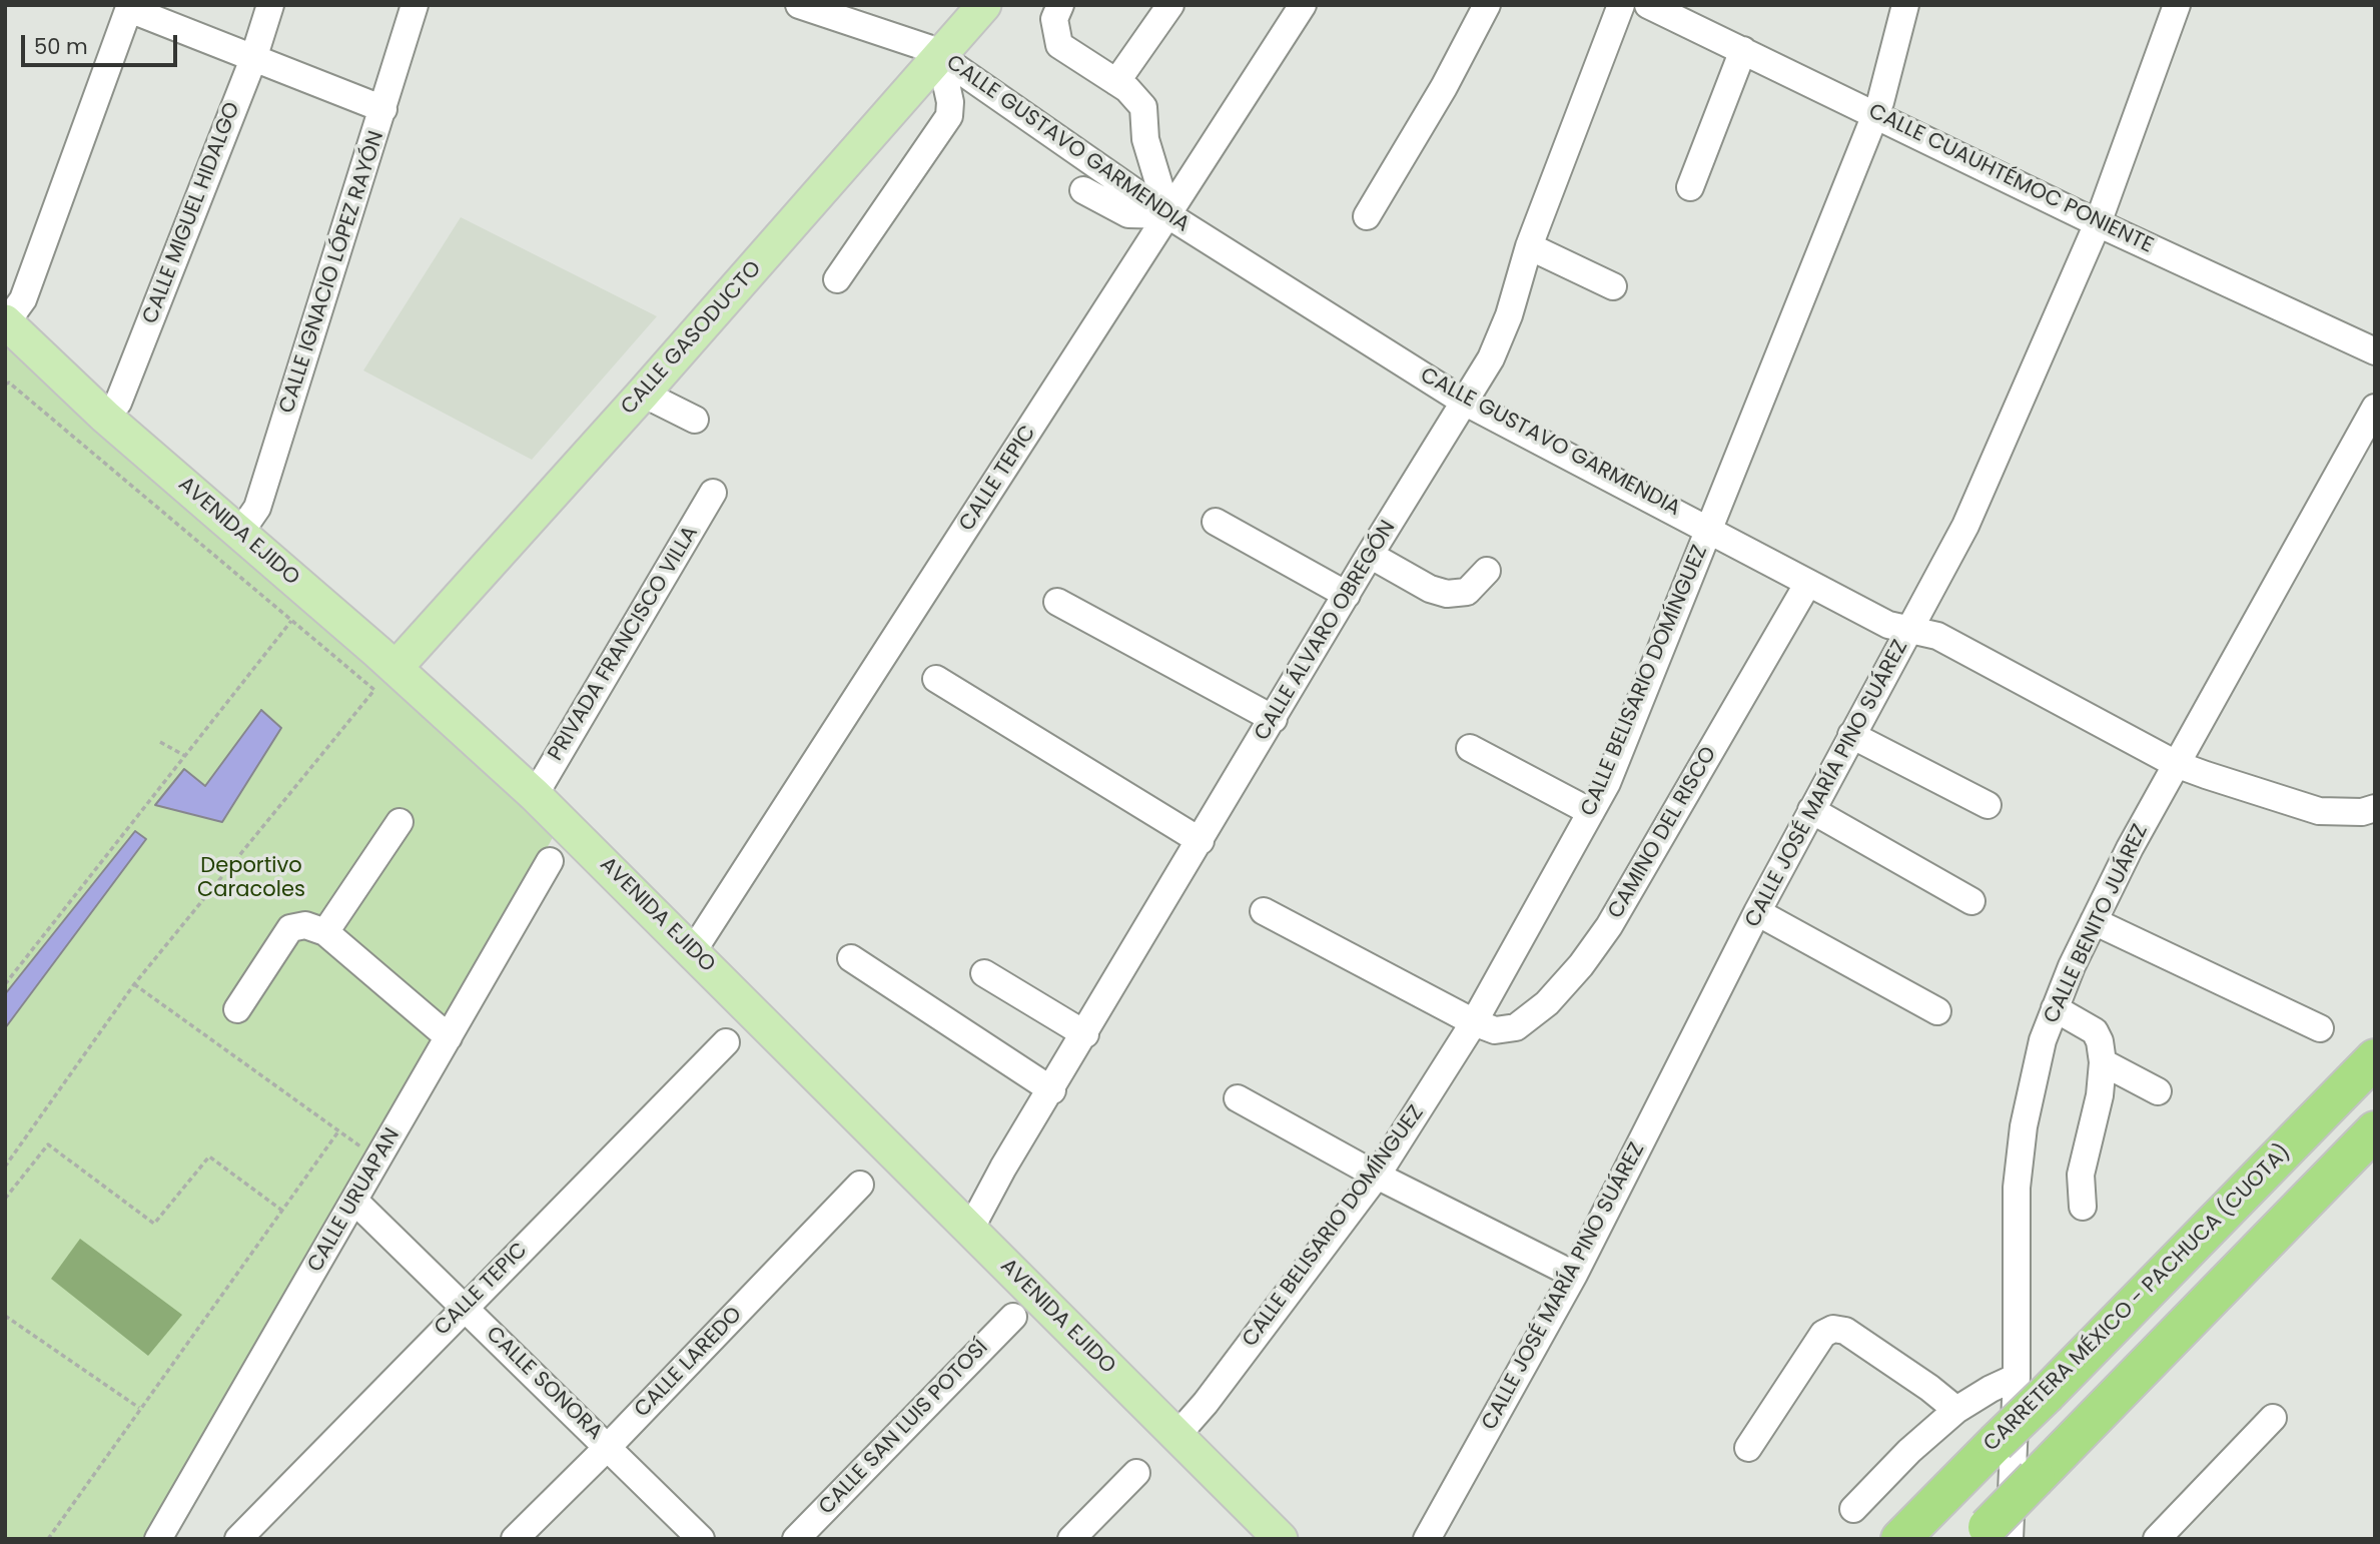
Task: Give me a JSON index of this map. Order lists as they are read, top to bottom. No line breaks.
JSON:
{"streets":{"highway":["CARRETERA MÉXICO - PACHUCA (CUOTA)"],"main road":["CALLE GASODUCTO","AVENIDA EJIDO"],"street":["CALLE GUSTAVO GARMENDIA","CALLE CUAUHTÉMOC PONIENTE","CALLE MIGUEL HIDALGO","CALLE IGNACIO LÓPEZ RAYÓN","CALLE TEPIC","CALLE ÁLVARO OBREGÓN","PRIVADA FRANCISCO VILLA","CALLE BELISARIO DOMÍNGUEZ","CALLE JOSÉ MARÍA PINO SUÁREZ","CAMINO DEL RISCO","CALLE BENITO JUÁREZ","CALLE URUAPAN","CALLE LAREDO","CALLE SONORA","CALLE SAN LUIS POTOSÍ"]},"crossings":[["CALLE GUSTAVO GARMENDIA","CALLE GASODUCTO"],["CALLE GUSTAVO GARMENDIA","CALLE TEPIC"],["CALLE GUSTAVO GARMENDIA","CALLE ÁLVARO OBREGÓN"],["CALLE GUSTAVO GARMENDIA","CALLE BELISARIO DOMÍNGUEZ"],["CALLE GUSTAVO GARMENDIA","CALLE JOSÉ MARÍA PINO SUÁREZ"],["CALLE GUSTAVO GARMENDIA","CAMINO DEL RISCO"],["CALLE GUSTAVO GARMENDIA","CALLE BENITO JUÁREZ"],["CALLE CUAUHTÉMOC PONIENTE","CALLE BELISARIO DOMÍNGUEZ"],["CALLE CUAUHTÉMOC PONIENTE","CALLE JOSÉ MARÍA PINO SUÁREZ"],["CALLE MIGUEL HIDALGO","AVENIDA EJIDO"],["CALLE IGNACIO LÓPEZ RAYÓN","AVENIDA EJIDO"],["CALLE GASODUCTO","AVENIDA EJIDO"],["CALLE TEPIC","AVENIDA EJIDO"],["CALLE TEPIC","CALLE SONORA"],["AVENIDA EJIDO","CALLE ÁLVARO OBREGÓN"],["AVENIDA EJIDO","PRIVADA FRANCISCO VILLA"],["AVENIDA EJIDO","CALLE BELISARIO DOMÍNGUEZ"],["CALLE BELISARIO DOMÍNGUEZ","CAMINO DEL RISCO"],["CALLE BENITO JUÁREZ","CARRETERA MÉXICO - PACHUCA (CUOTA)"],["CALLE URUAPAN","CALLE SONORA"],["CALLE LAREDO","CALLE SONORA"]],"parks":["Deportivo Caracoles"],"scale_bar":"50 m"}
